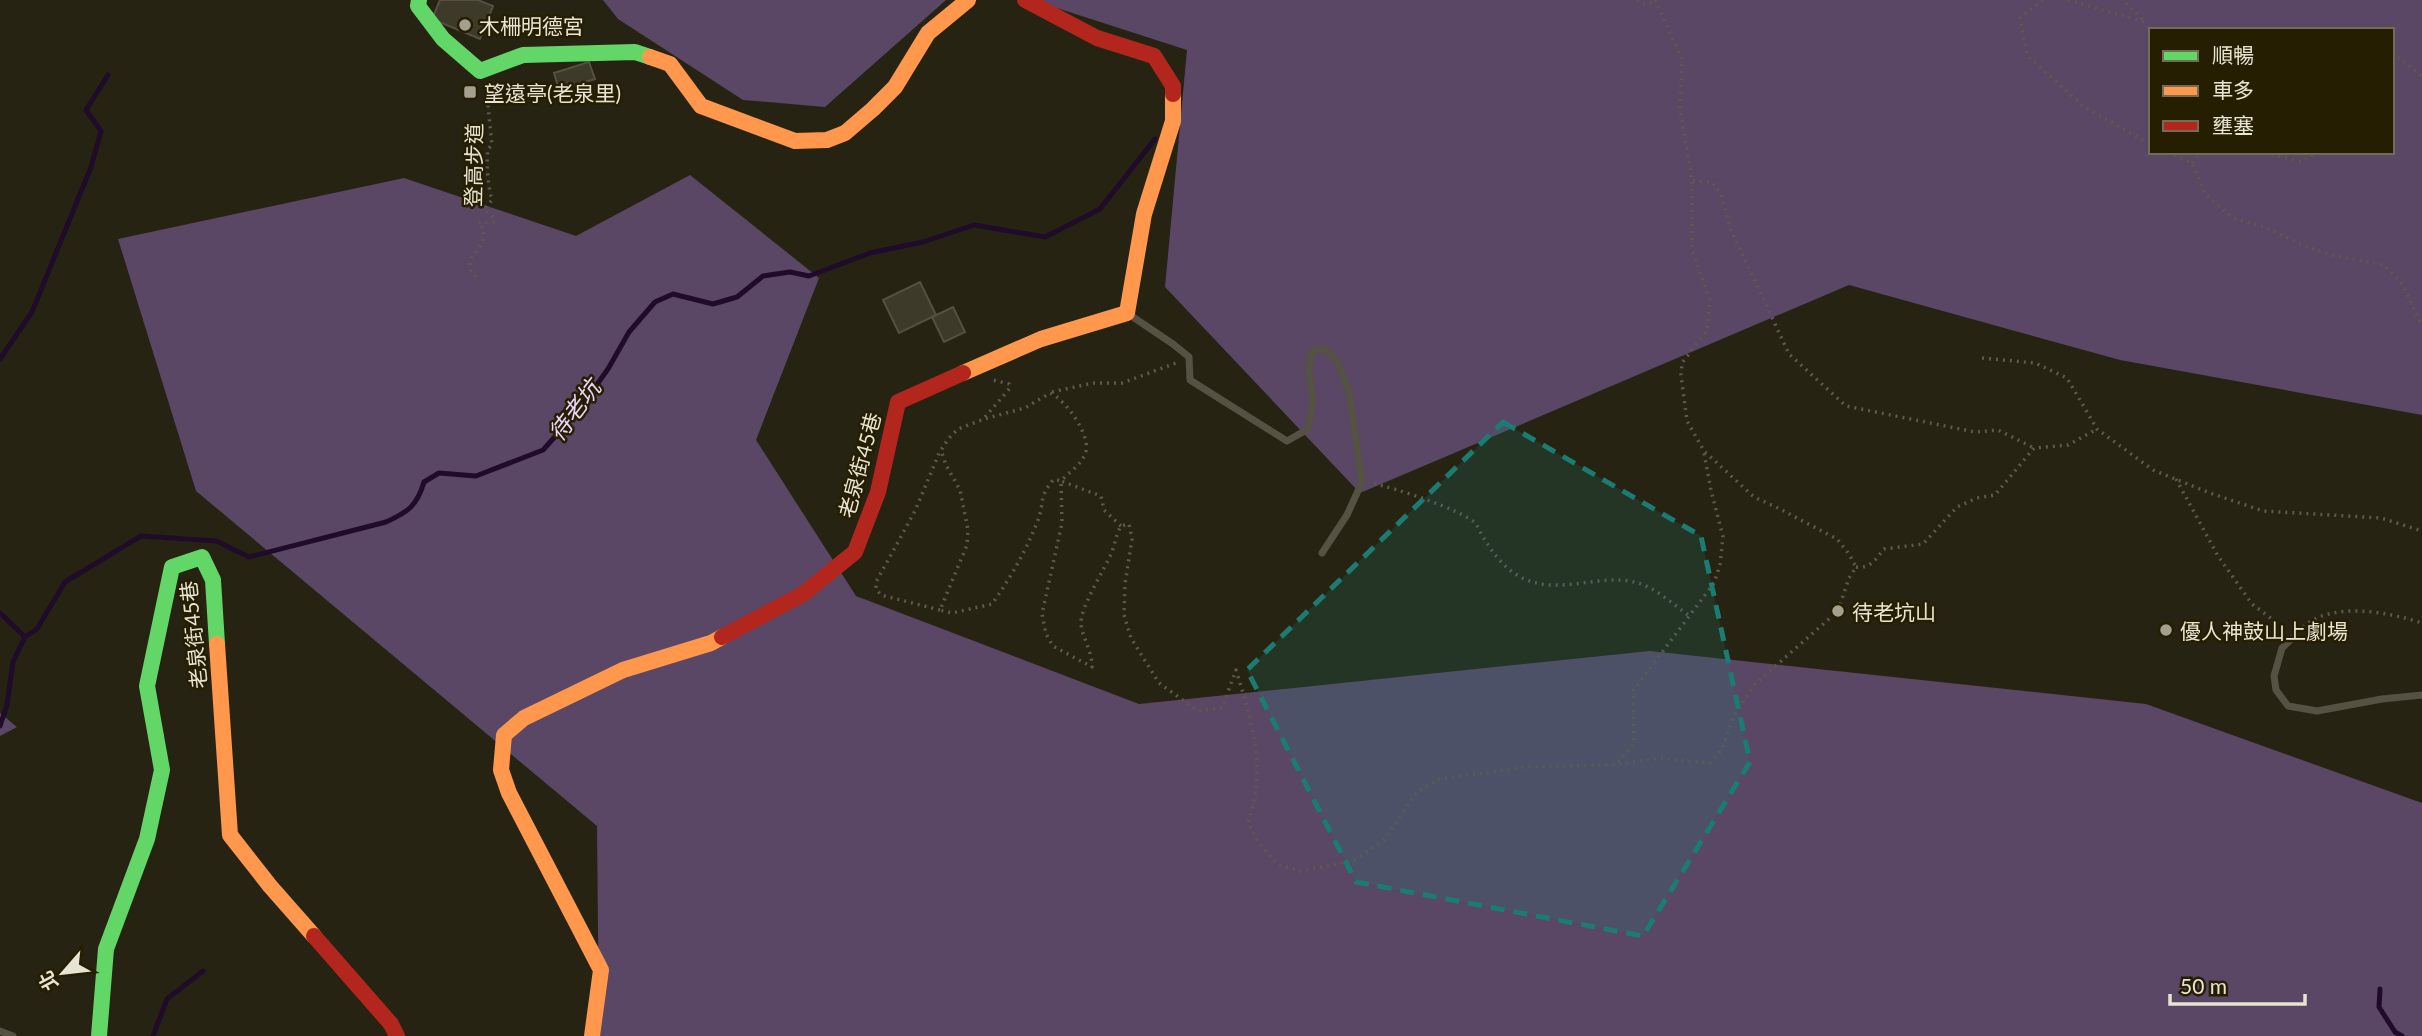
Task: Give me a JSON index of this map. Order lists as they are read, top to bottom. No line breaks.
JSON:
{"streets":{"street":["老泉街45巷"],"path":["登高步道"]},"water":["待老坑"],"places":{"other":["木柵明德宮","待老坑山","優人神鼓山上劇場"],"transit":["望遠亭(老泉里)"]},"legend":["順暢","車多","壅塞"],"scale_bar":"50 m","north":"bottom left"}
